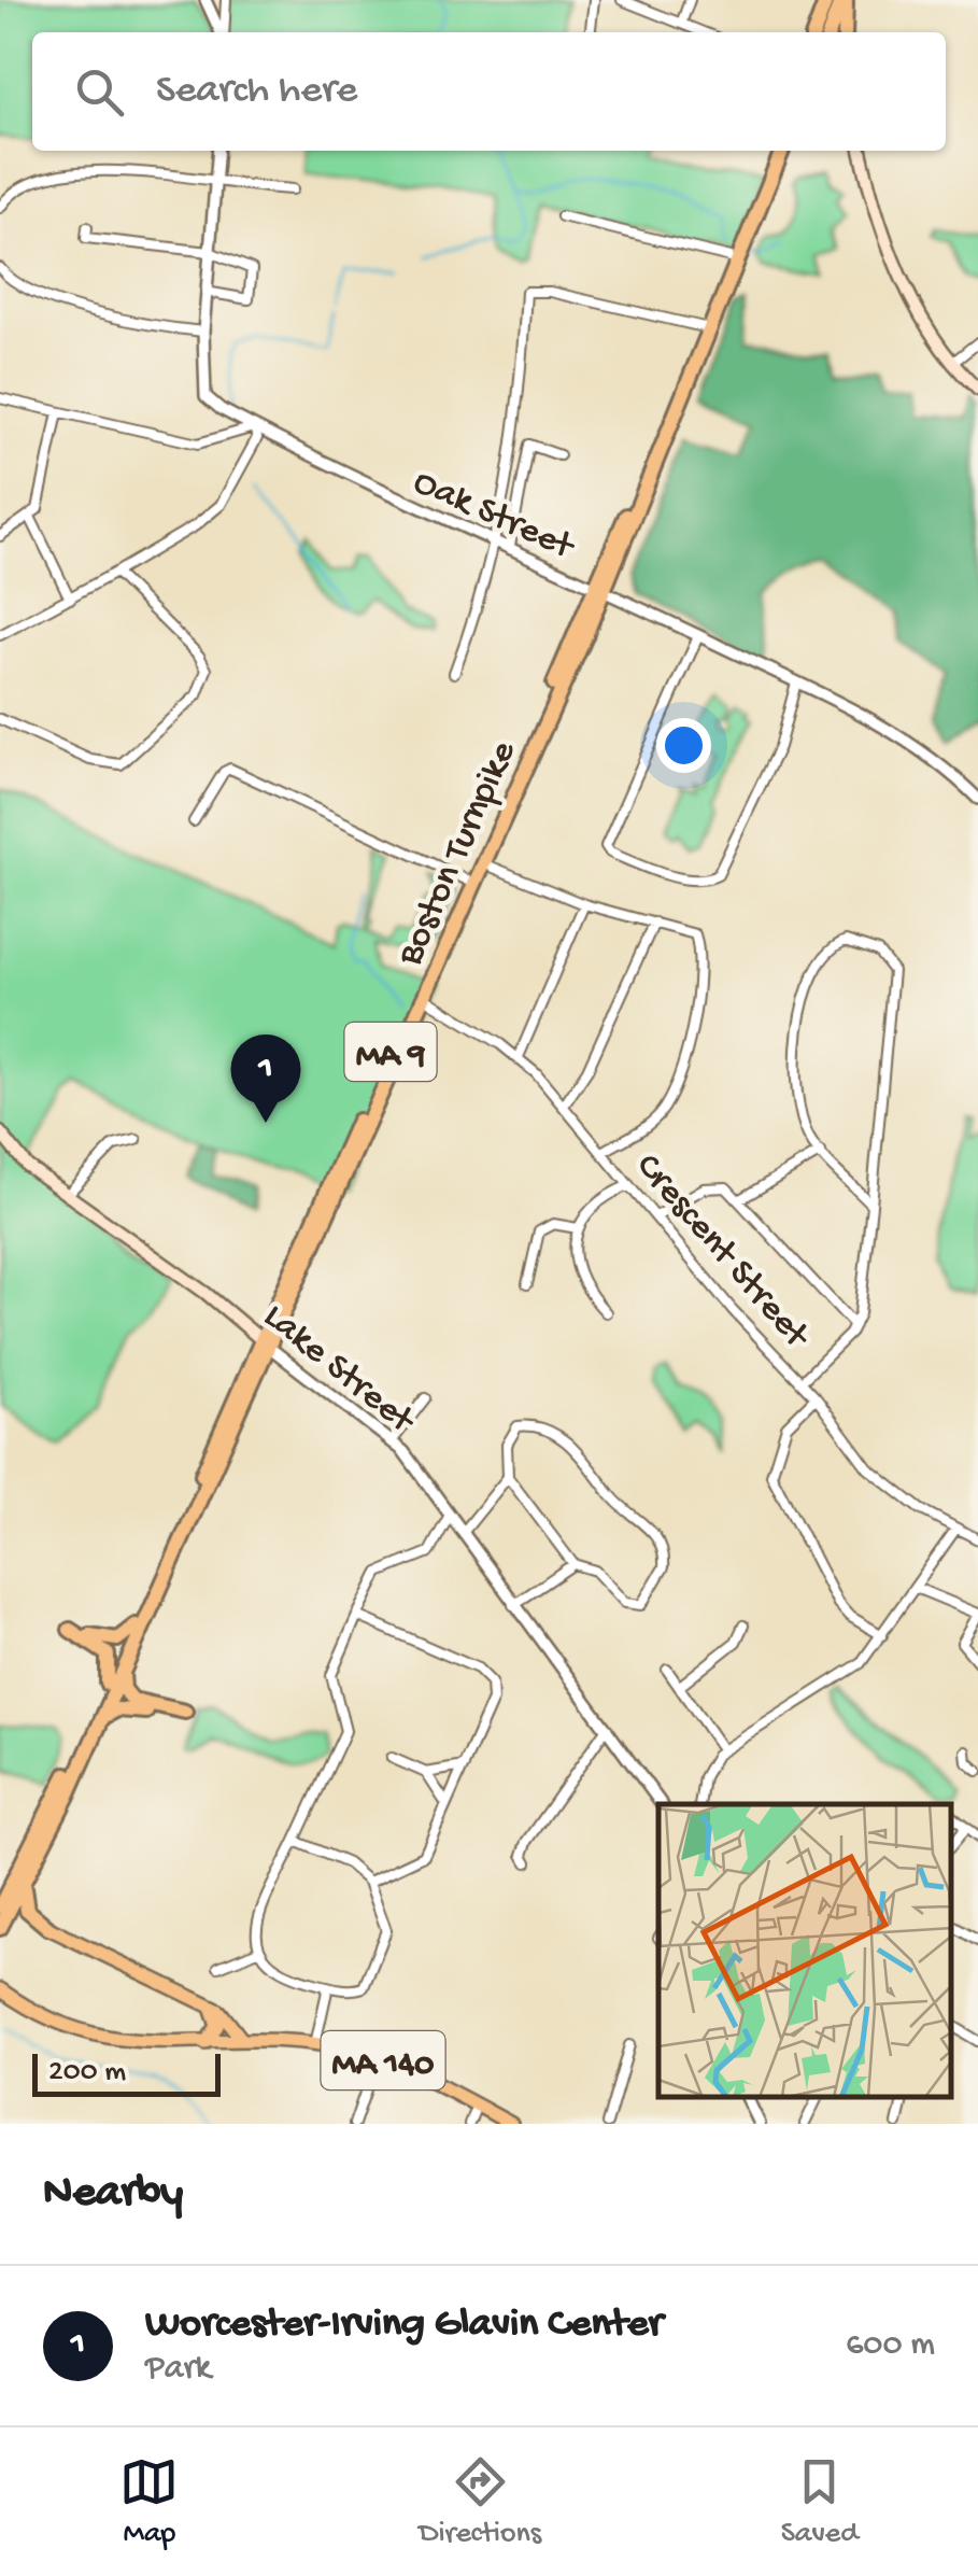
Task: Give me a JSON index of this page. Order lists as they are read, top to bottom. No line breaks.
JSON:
{"streets":{"highway":["Boston Turnpike","MA 9"],"main road":["Lake Street","MA 140"],"street":["Oak Street","Crescent Street"]},"crossings":[["Oak Street","Boston Turnpike"],["Boston Turnpike","Crescent Street"],["Boston Turnpike","Lake Street"]],"scale_bar":"200 m","page":{"search":"Search here","pins":"1","scale":"200 m","heading":"Nearby","list":[{"mark":"1","name":"Worcester-Irving Glavin Center","note":"Park","value":"600 m"}],"nav":["Map","Directions","Saved"]}}
